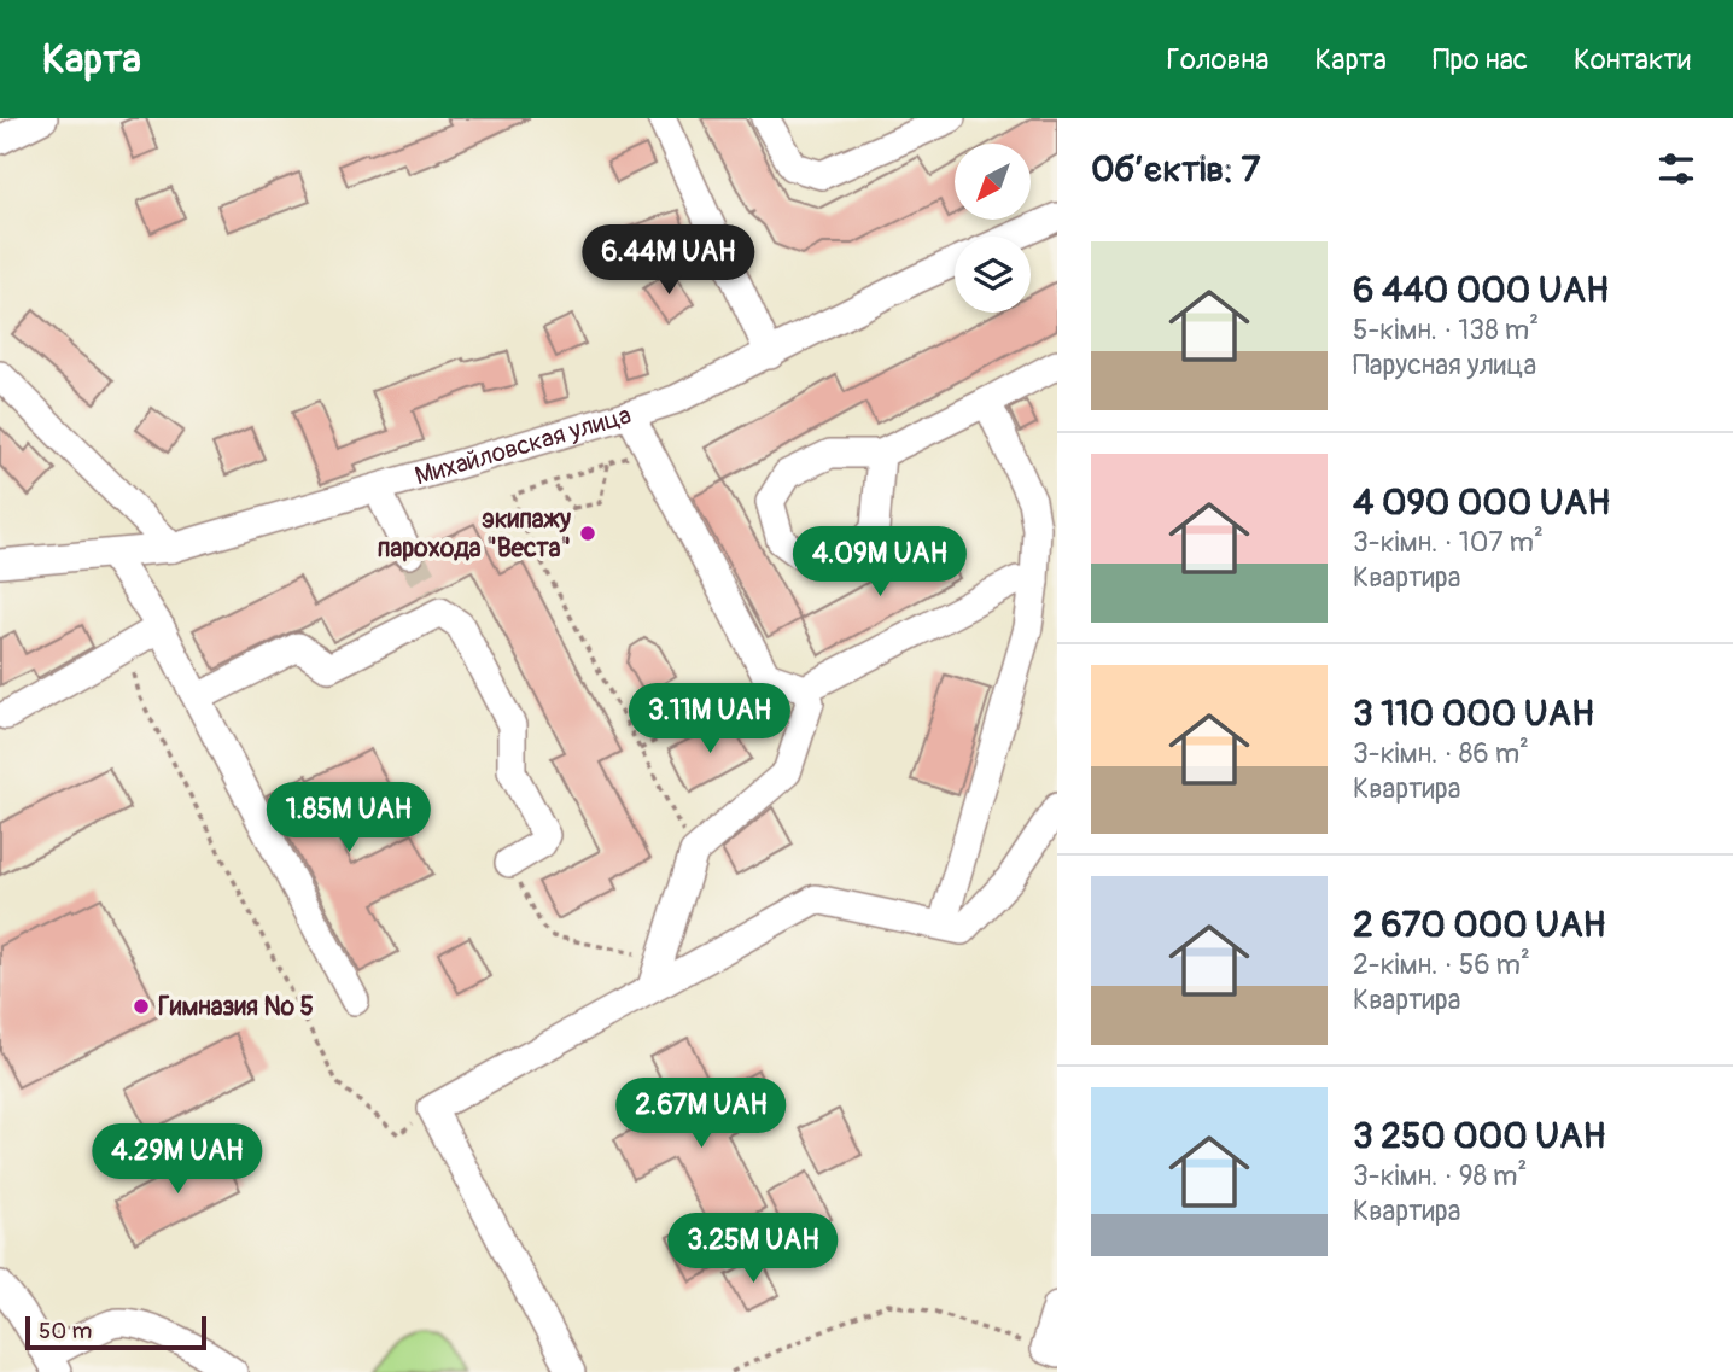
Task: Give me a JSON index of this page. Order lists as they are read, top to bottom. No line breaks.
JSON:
{"streets":{"street":["Михайловская улица"]},"places":["экипажу парохода \"Веста\"","Гимназия № 5"],"scale_bar":"50 m","north":"bottom left","page":{"header":"Карта","nav":["Головна","Карта","Про нас","Контакти"],"heading":"Об’єктів: 7","list":[{"name":"6 440 000 UAH","note":"5-кімн. · 138 m² · Парусная улица"},{"name":"4 090 000 UAH","note":"3-кімн. · 107 m² · Квартира"},{"name":"3 110 000 UAH","note":"3-кімн. · 86 m² · Квартира"},{"name":"2 670 000 UAH","note":"2-кімн. · 56 m² · Квартира"},{"name":"3 250 000 UAH","note":"3-кімн. · 98 m² · Квартира"}],"price":["6.44M UAH","4.09M UAH","3.11M UAH","1.85M UAH","2.67M UAH","4.29M UAH","3.25M UAH"],"scale":"50 m"}}
